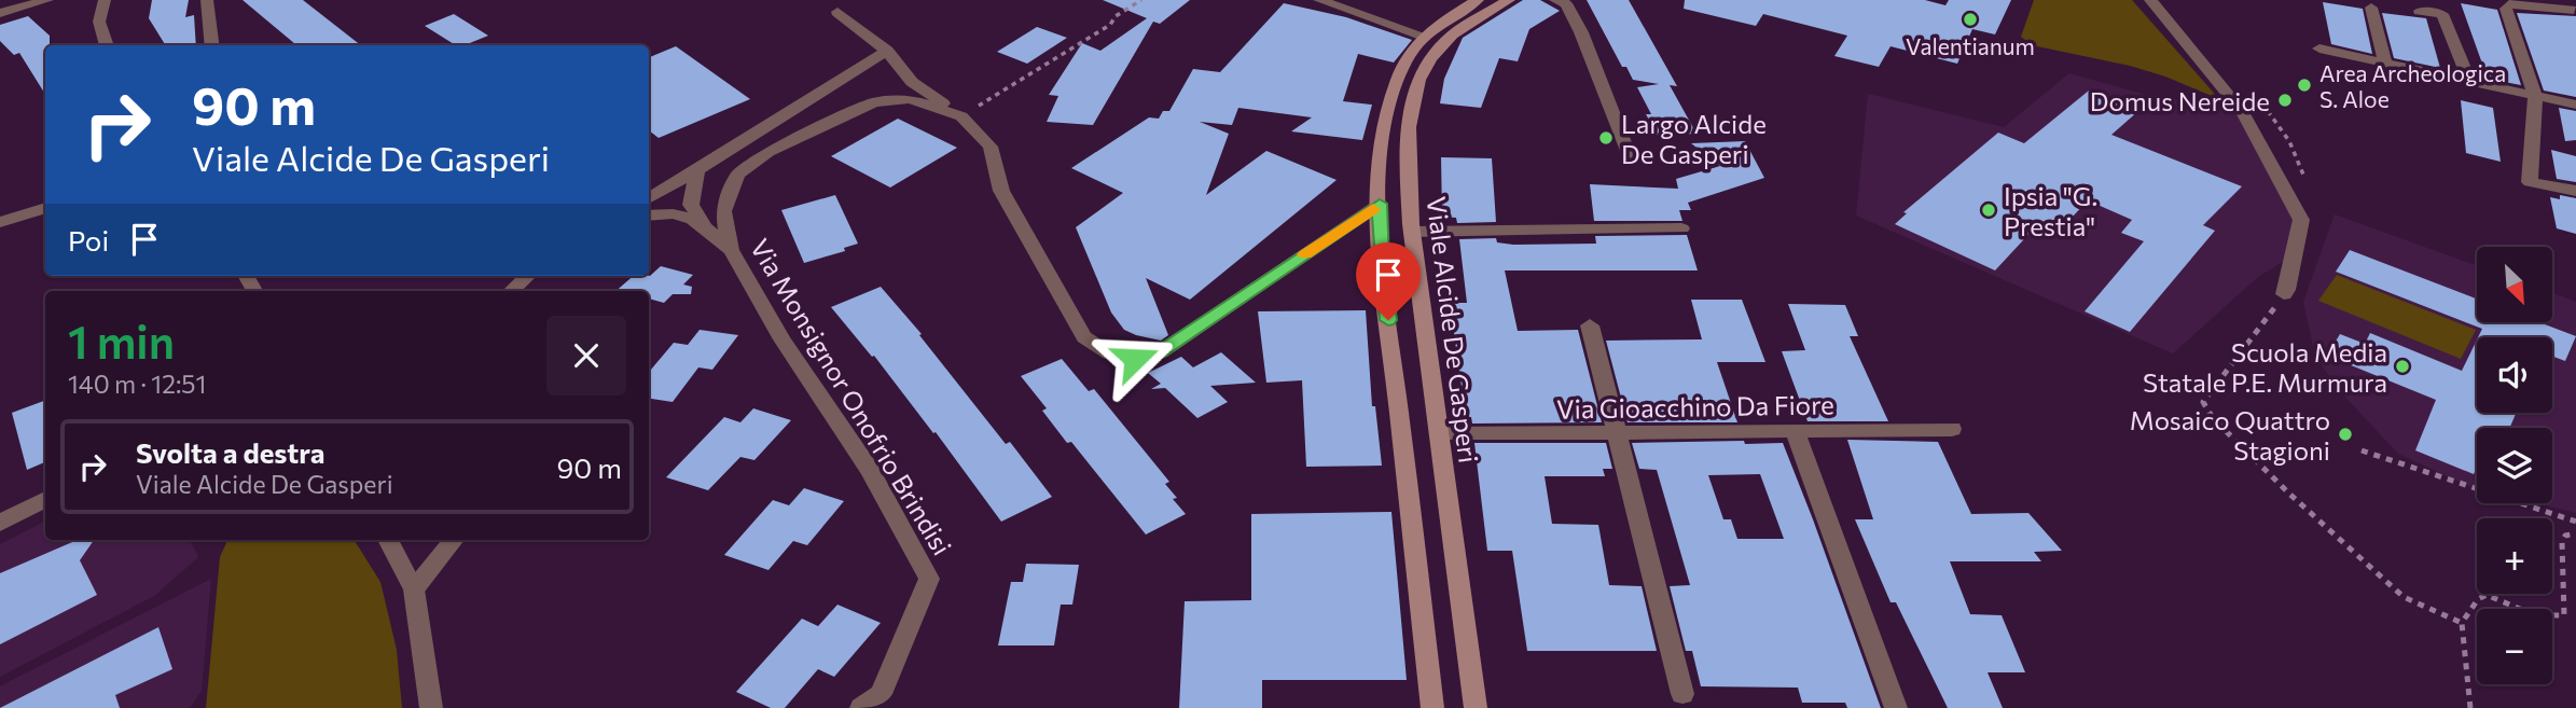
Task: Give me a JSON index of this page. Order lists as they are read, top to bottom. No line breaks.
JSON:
{"streets":{"main road":["Viale Alcide De Gasperi"],"street":["Via Monsignor Onofrio Brindisi","Via Gioacchino Da Fiore"]},"crossings":[["Viale Alcide De Gasperi","Via Gioacchino Da Fiore"]],"places":["Valentianum","Area Archeologica S. Aloe","Domus Nereide","Largo Alcide De Gasperi","Ipsia \"G. Prestia\"","Scuola Media Statale P.E. Murmura","Mosaico Quattro Stagioni"],"north":"bottom right","page":{"turn":["90 m","Viale Alcide De Gasperi"],"then":"Poi","map_buttons":["+","−"],"heading":["1 min","140 m · 12:51"],"list":[{"name":"Svolta a destra","note":"Viale Alcide De Gasperi","value":"90 m"}]}}
